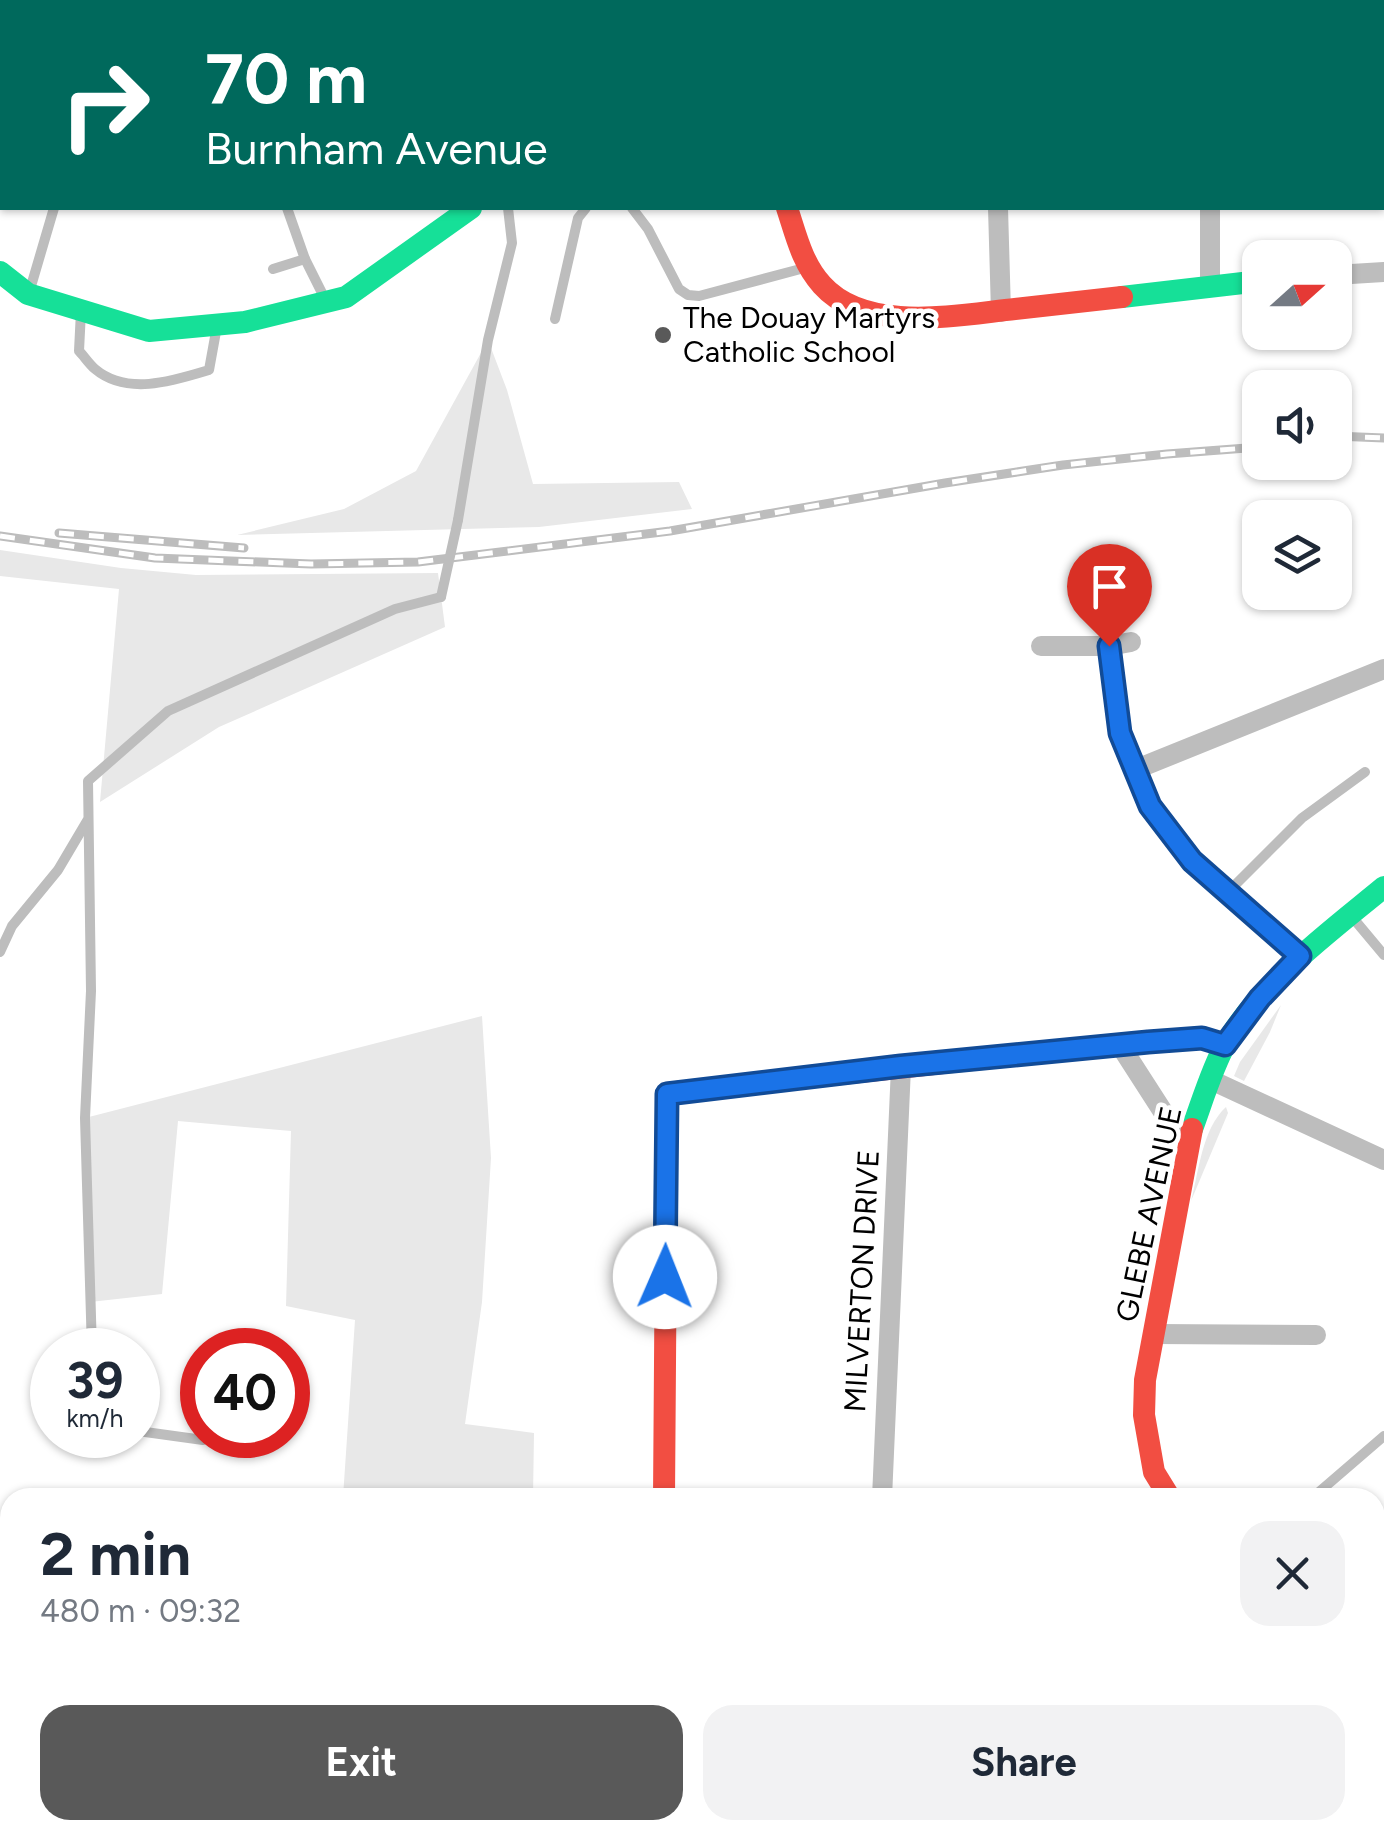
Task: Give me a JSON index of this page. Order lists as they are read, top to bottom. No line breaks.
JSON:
{"streets":{"street":["GLEBE AVENUE","MILVERTON DRIVE"]},"places":["The Douay Martyrs Catholic School"],"north":"right","page":{"turn":["70 m","Burnham Avenue"],"speed":"39 km/h","limit":"40","heading":["2 min","480 m · 09:32"],"buttons":["Exit","Share"]}}
